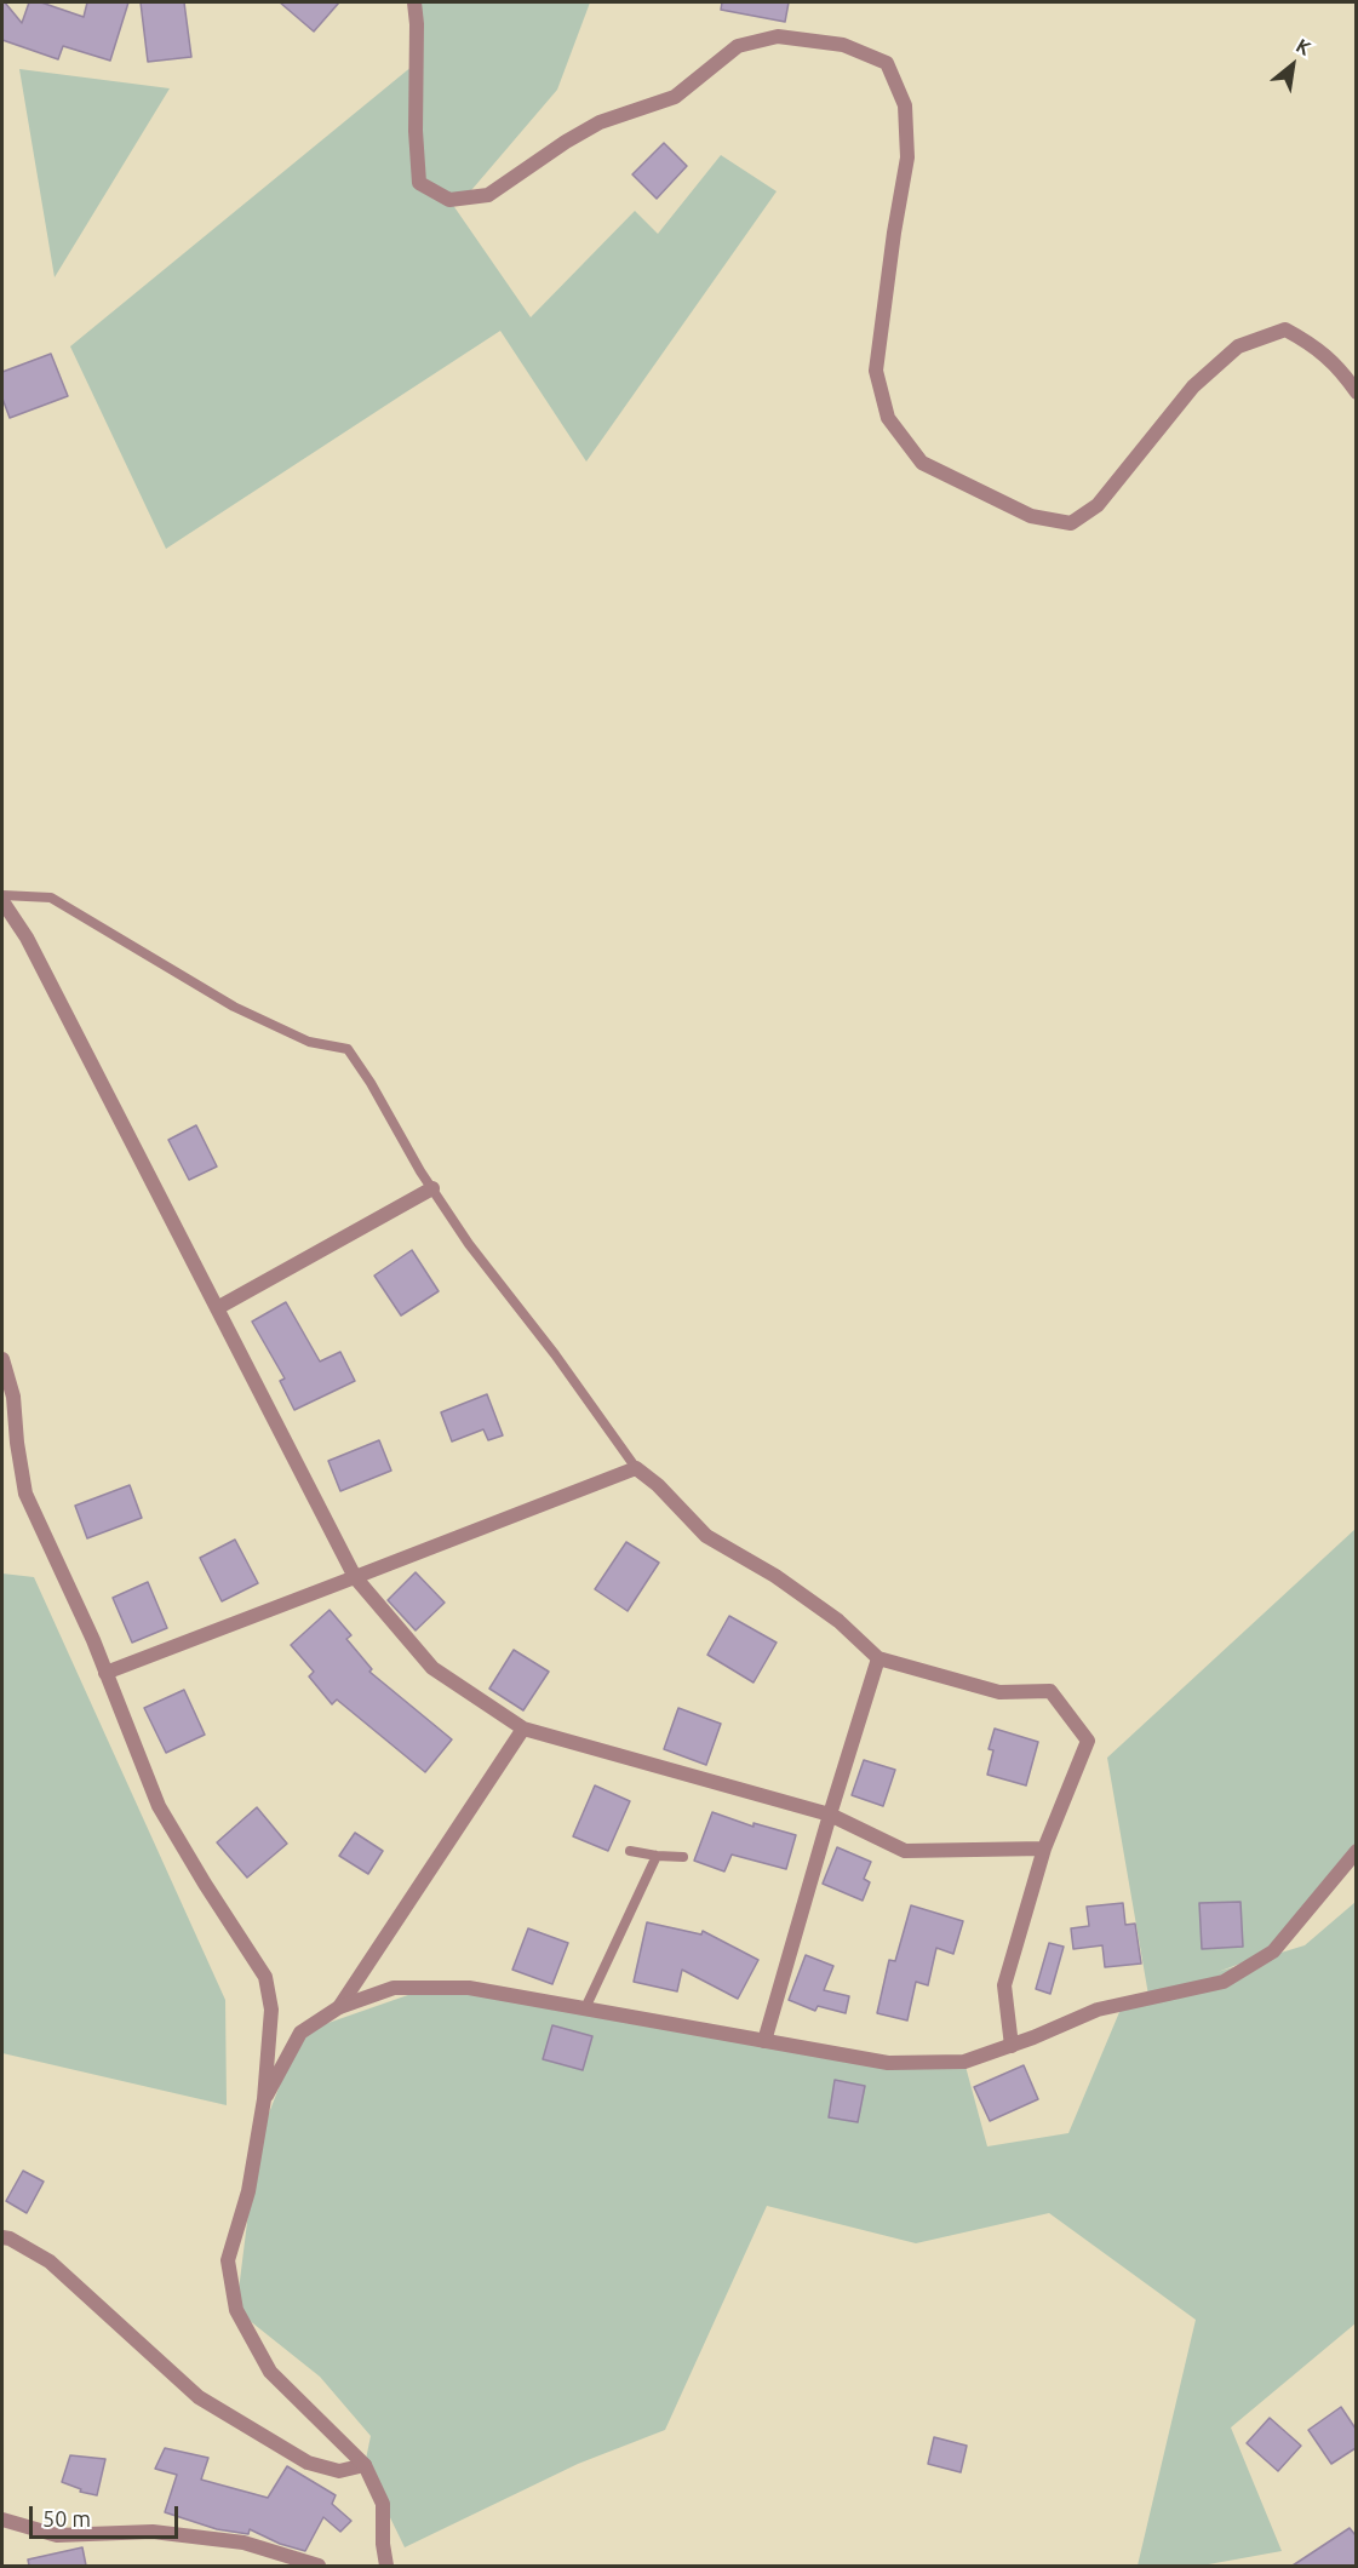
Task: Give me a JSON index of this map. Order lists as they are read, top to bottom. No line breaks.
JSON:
{"scale_bar":"50 m","north":"top right"}
